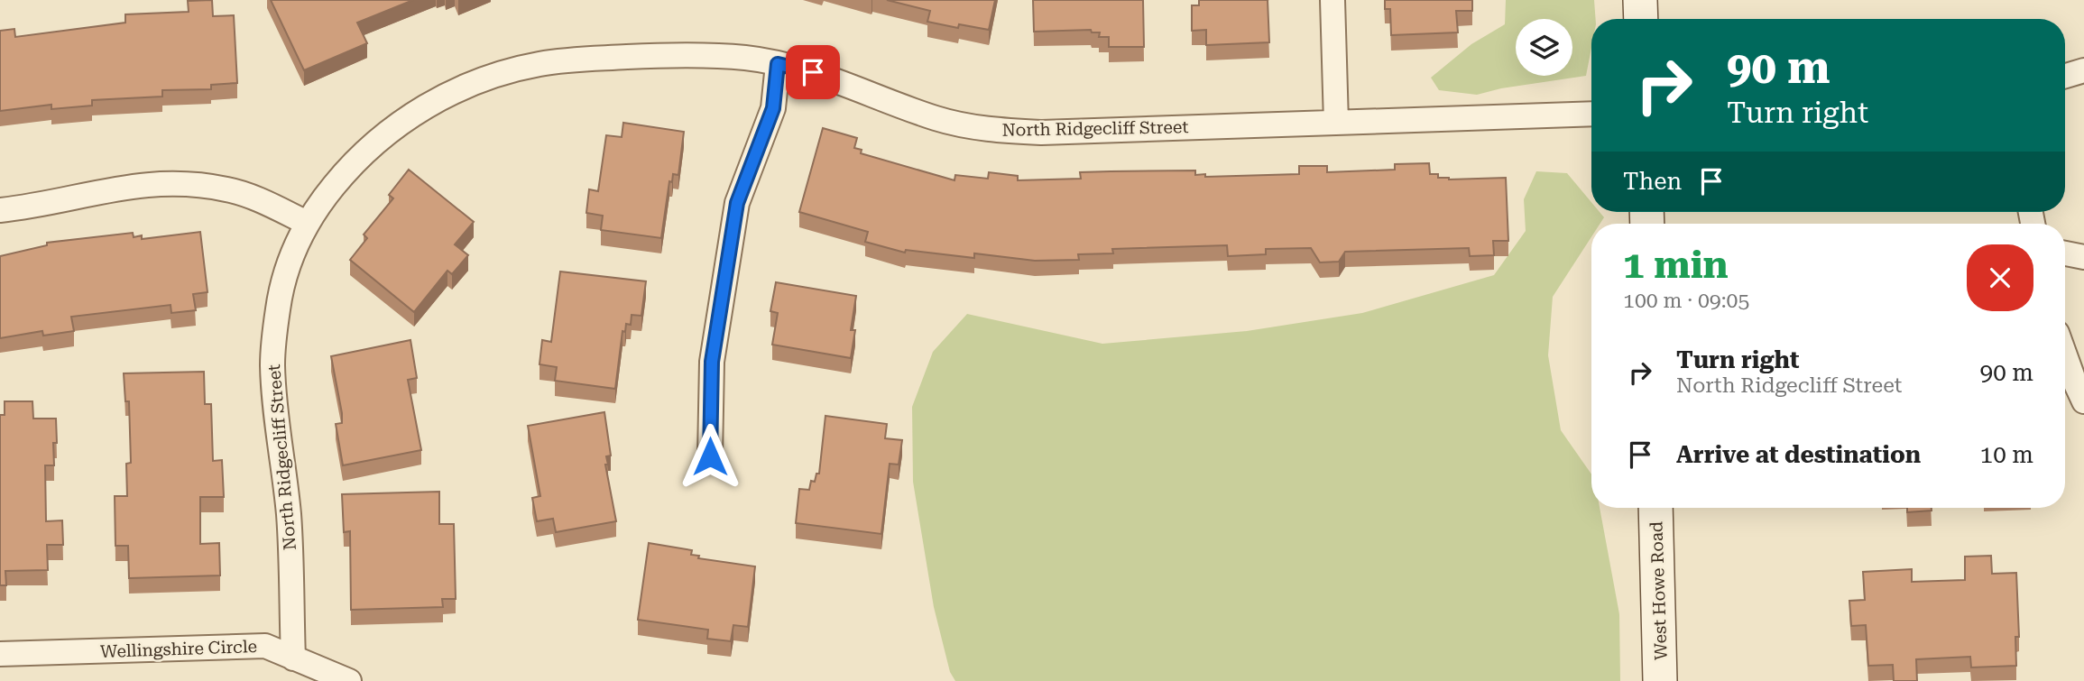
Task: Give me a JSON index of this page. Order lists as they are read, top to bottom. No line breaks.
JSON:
{"streets":{"main road":["West Howe Road"],"street":["North Ridgecliff Street","Wellingshire Circle"]},"crossings":[["North Ridgecliff Street","Wellingshire Circle"]],"page":{"turn":["90 m","Turn right"],"then":"Then","heading":["1 min","100 m · 09:05"],"list":[{"name":"Turn right","note":"North Ridgecliff Street","value":"90 m"},{"name":"Arrive at destination","value":"10 m"}]}}
